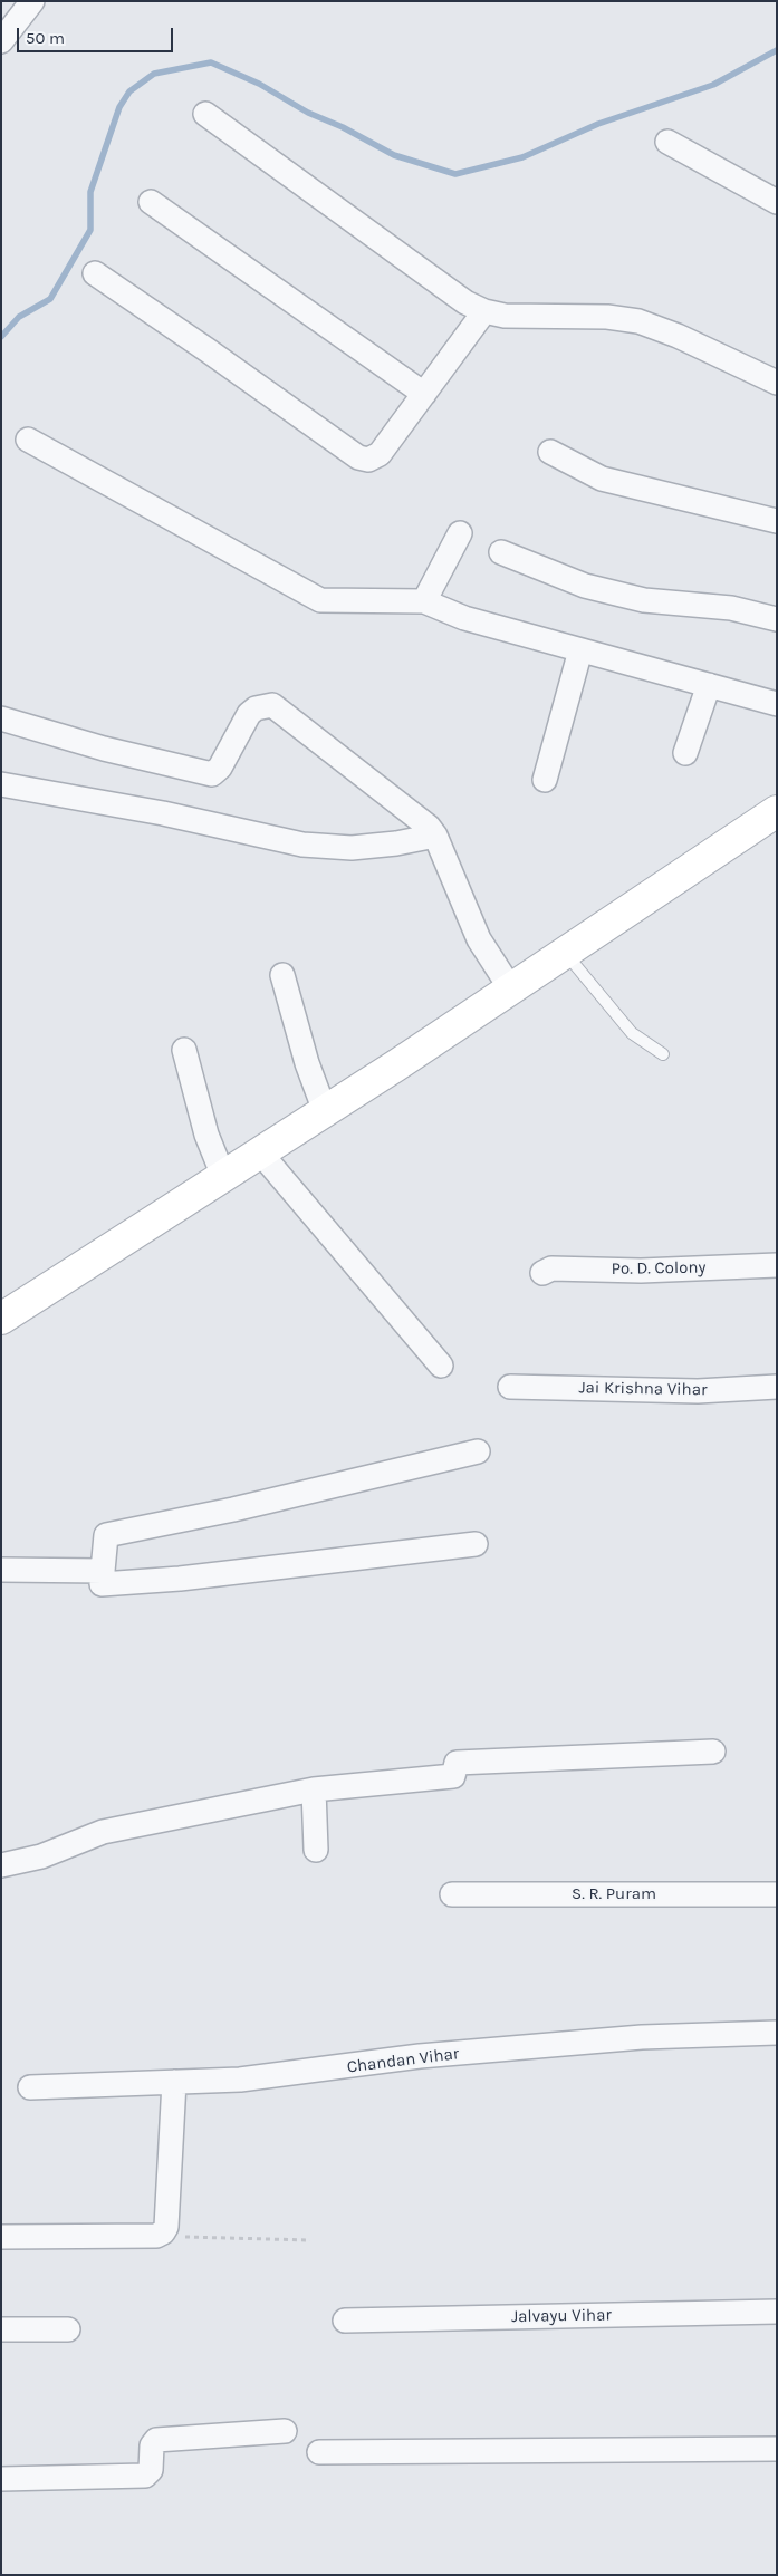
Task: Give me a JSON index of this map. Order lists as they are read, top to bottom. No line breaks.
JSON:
{"streets":{"street":["Po. D. Colony","Jai Krishna Vihar","S. R. Puram","Chandan Vihar","Jalvayu Vihar"]},"scale_bar":"50 m"}
